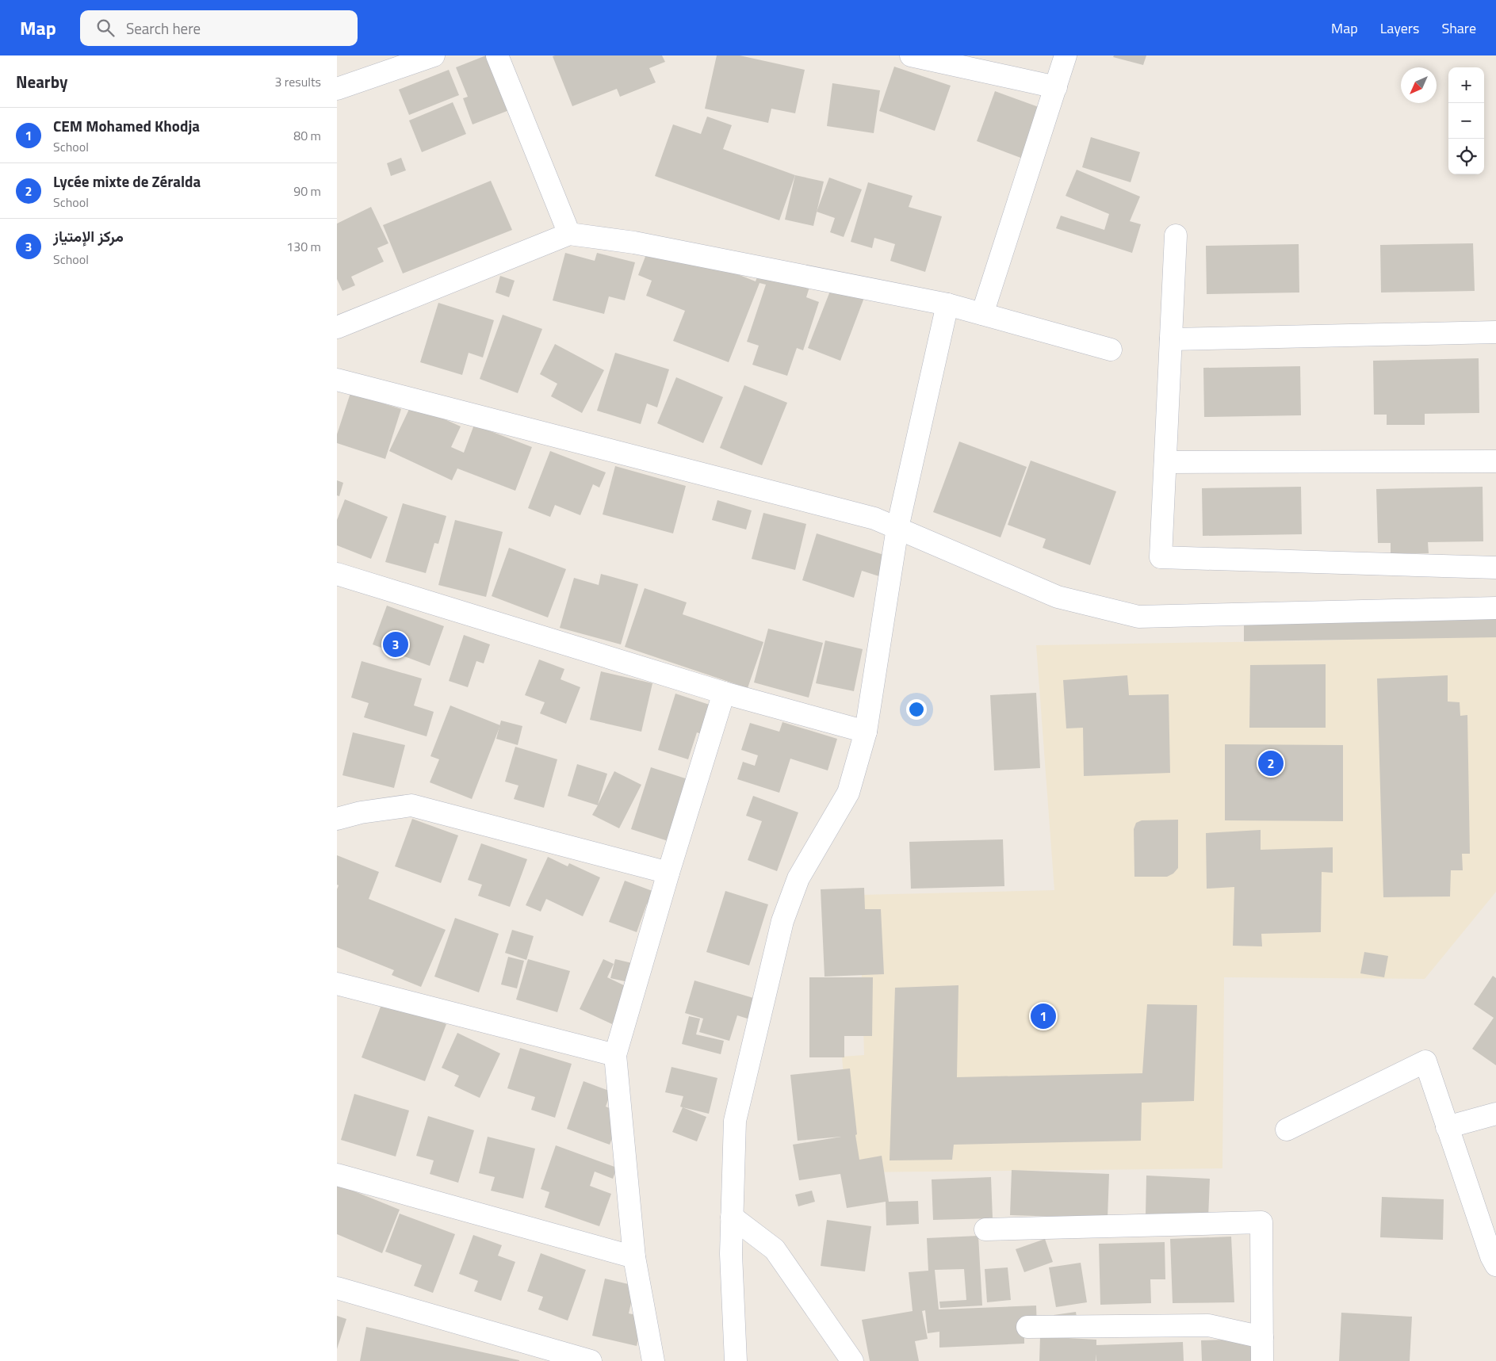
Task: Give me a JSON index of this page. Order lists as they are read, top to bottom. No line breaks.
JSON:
{"north":"bottom left","page":{"header":"Map","search":"Search here","nav":["Map","Layers","Share"],"heading":["Nearby","3 results"],"map_buttons":["+","−"],"list":[{"mark":"1","name":"CEM Mohamed Khodja","note":"School","value":"80 m"},{"mark":"2","name":"Lycée mixte de Zéralda","note":"School","value":"90 m"},{"mark":"3","name":"مركز الإمتياز","note":"School","value":"130 m"}],"pins":["3","2","1"]}}
